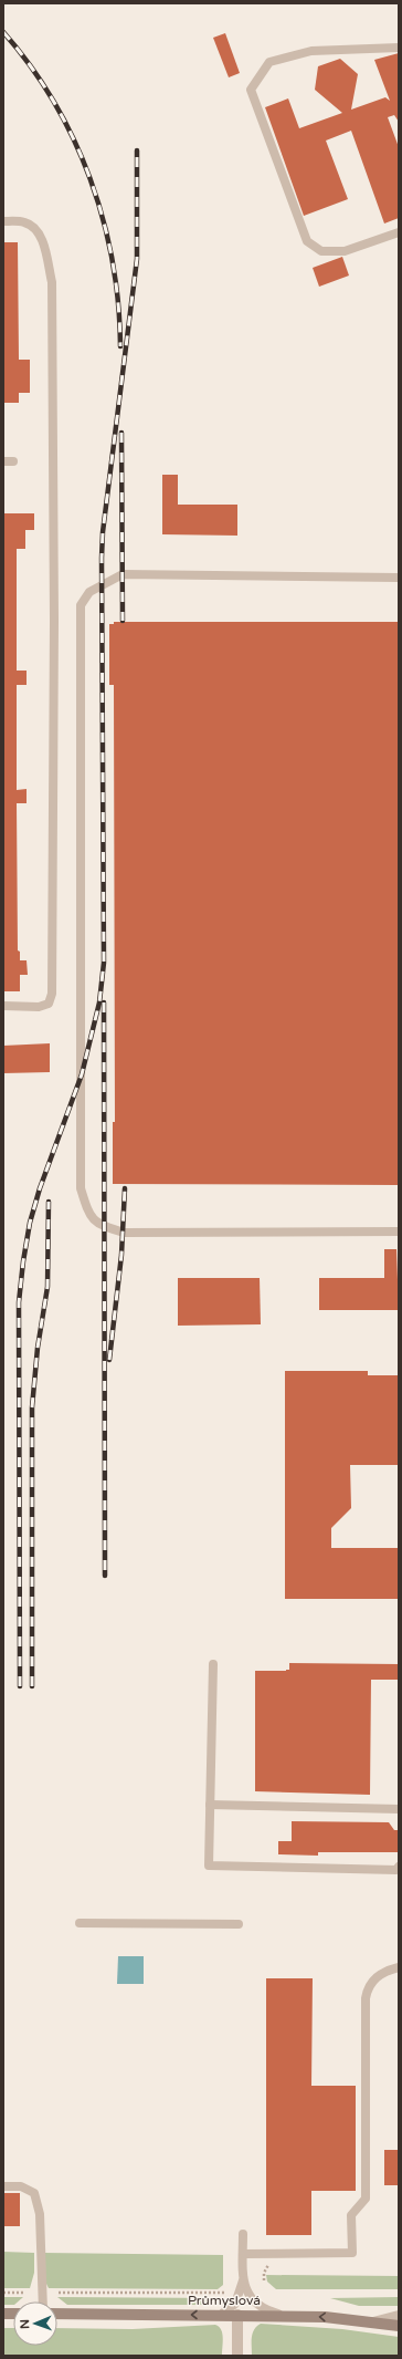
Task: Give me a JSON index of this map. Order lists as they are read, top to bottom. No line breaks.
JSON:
{"streets":{"main road":["Průmyslová"]},"one_way":["Průmyslová"],"north":"left"}
